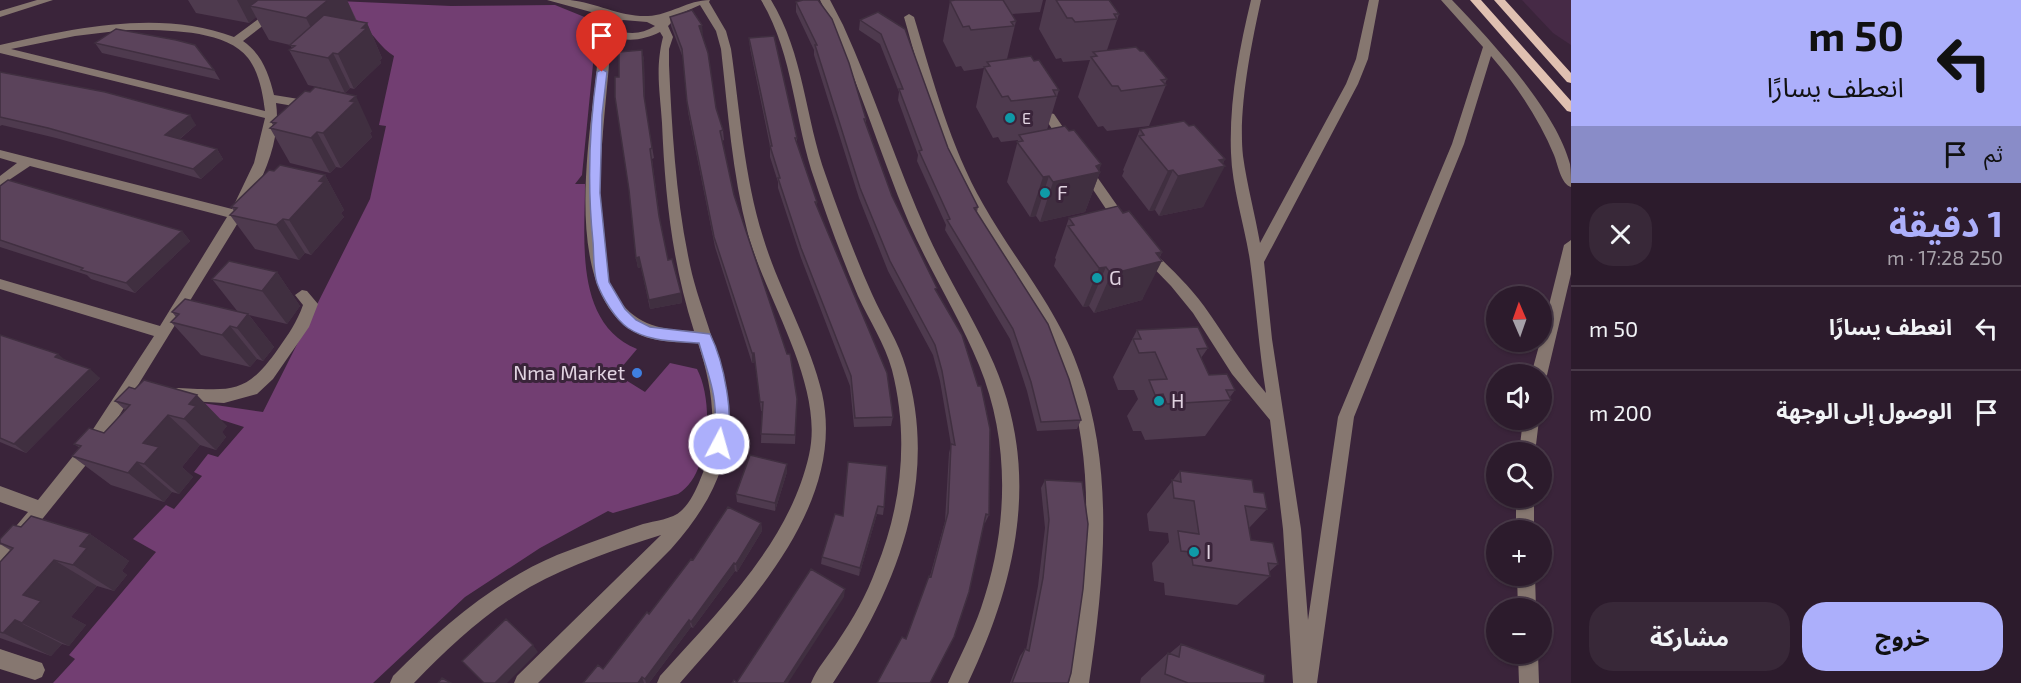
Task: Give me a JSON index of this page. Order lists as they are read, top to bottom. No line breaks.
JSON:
{"places":["E","F","G","Nma Market","H","I"],"north":"top","page":{"turn":["50 m","انعطف يسارًا"],"then":"ثم","heading":["1 دقيقة","250 m · 17:28"],"list":[{"name":"انعطف يسارًا","value":"50 m"},{"name":"الوصول إلى الوجهة","value":"200 m"}],"map_buttons":["+","−"],"buttons":["خروج","مشاركة"]}}
